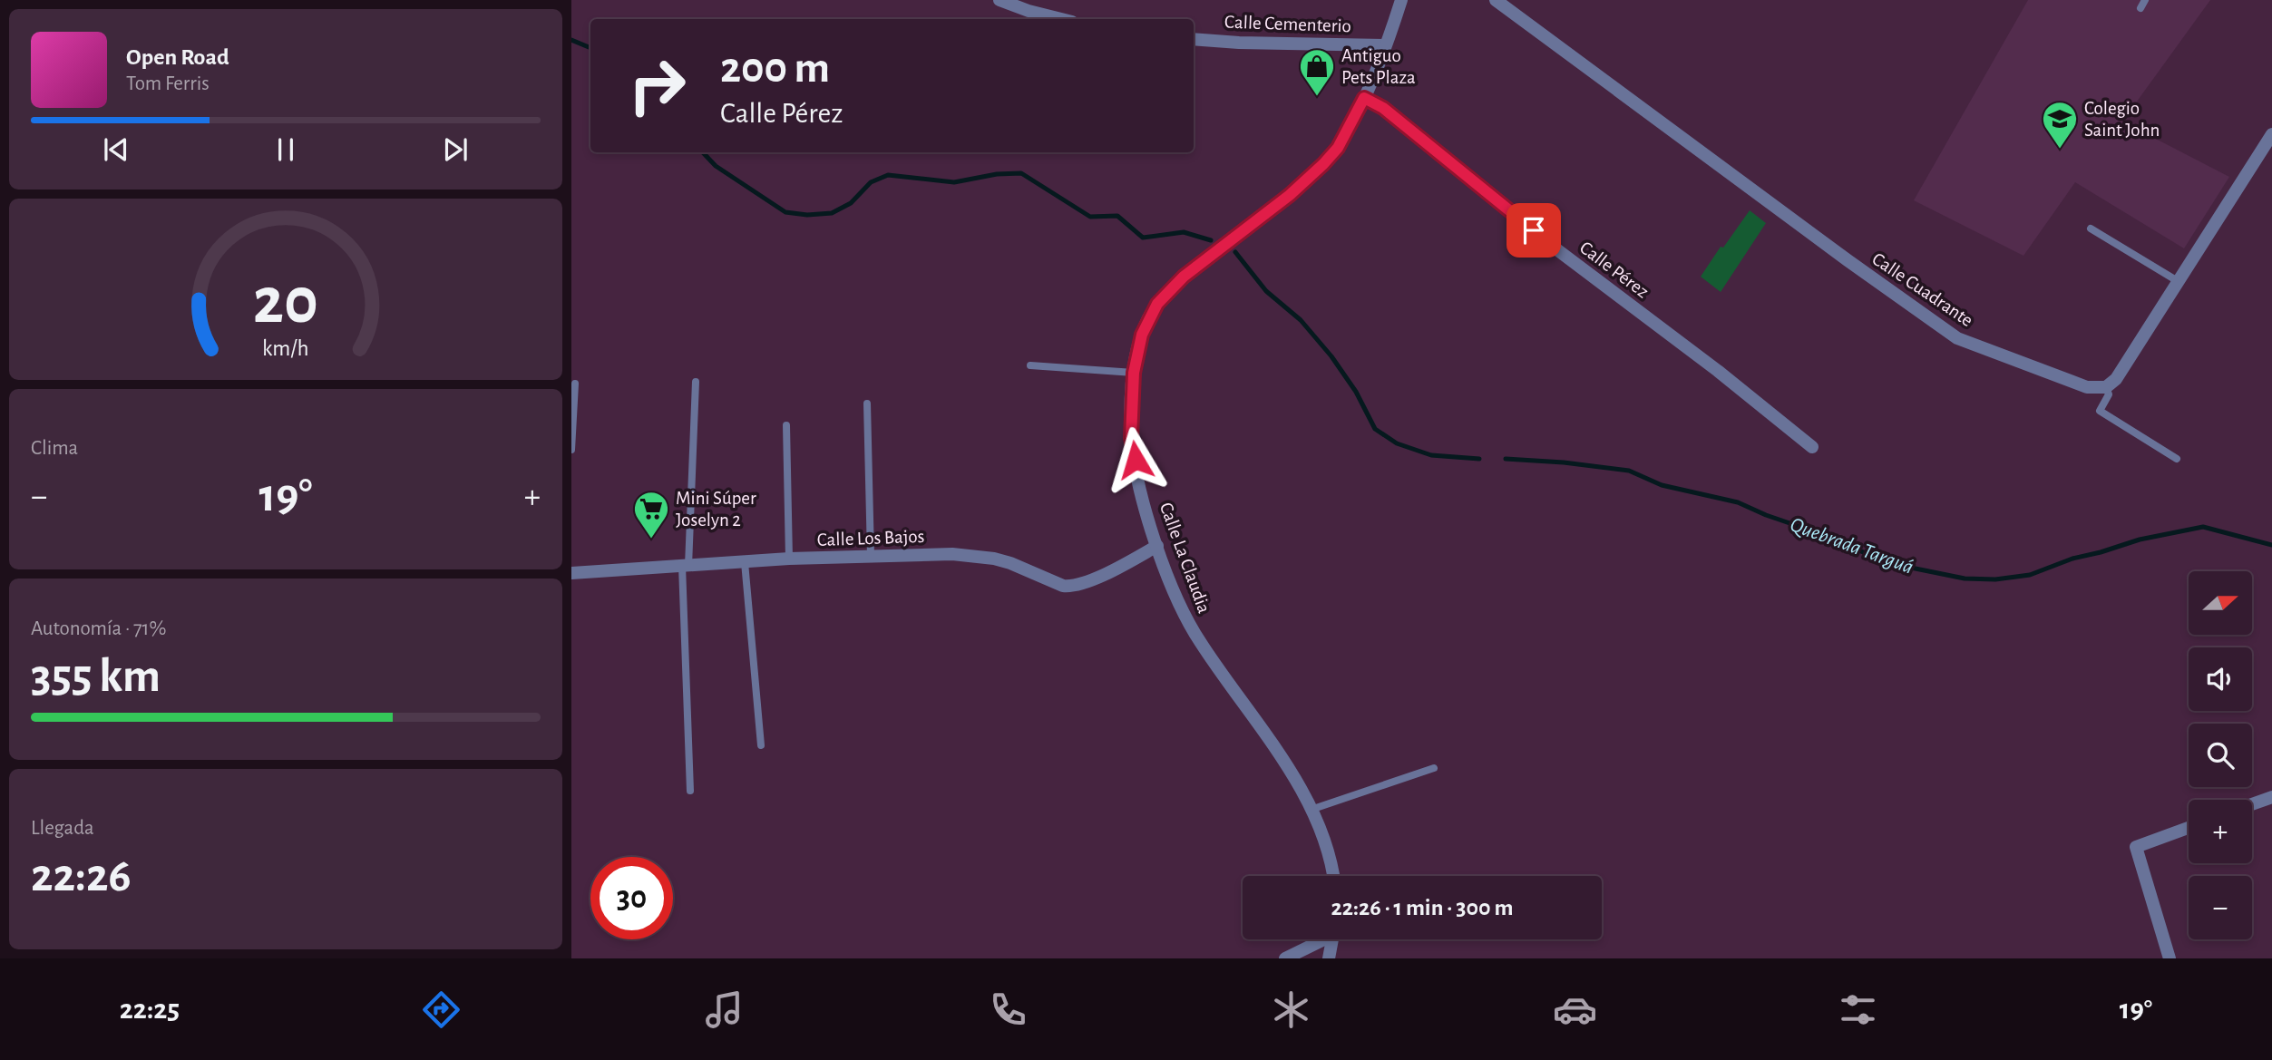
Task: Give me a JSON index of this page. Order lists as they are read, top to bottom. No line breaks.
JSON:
{"streets":{"street":["Calle Cementerio","Calle Pérez","Calle Cuadrante","Calle Los Bajos","Calle La Claudia"]},"crossings":[["Calle Cementerio","Calle La Claudia"],["Calle Pérez","Calle La Claudia"],["Calle Los Bajos","Calle La Claudia"]],"water":["Quebrada Targuá"],"places":{"shop":["Antiguo Pets Plaza"],"school or university":["Colegio Saint John"],"supermarket":["Mini Súper Joselyn 2"]},"north":"right","page":{"turn":["200 m","Calle Pérez"],"song":["Open Road","Tom Ferris"],"tile":["Clima",["Autonomía · 71%","355 km"],["Llegada","22:26"]],"heat":["−","19°","+"],"map_buttons":["+","−"],"limit":"30","trip":"22:26 · 1 min · 300 m","tabs":["22:25","19°"],"gauge":["20","km/h"]}}
